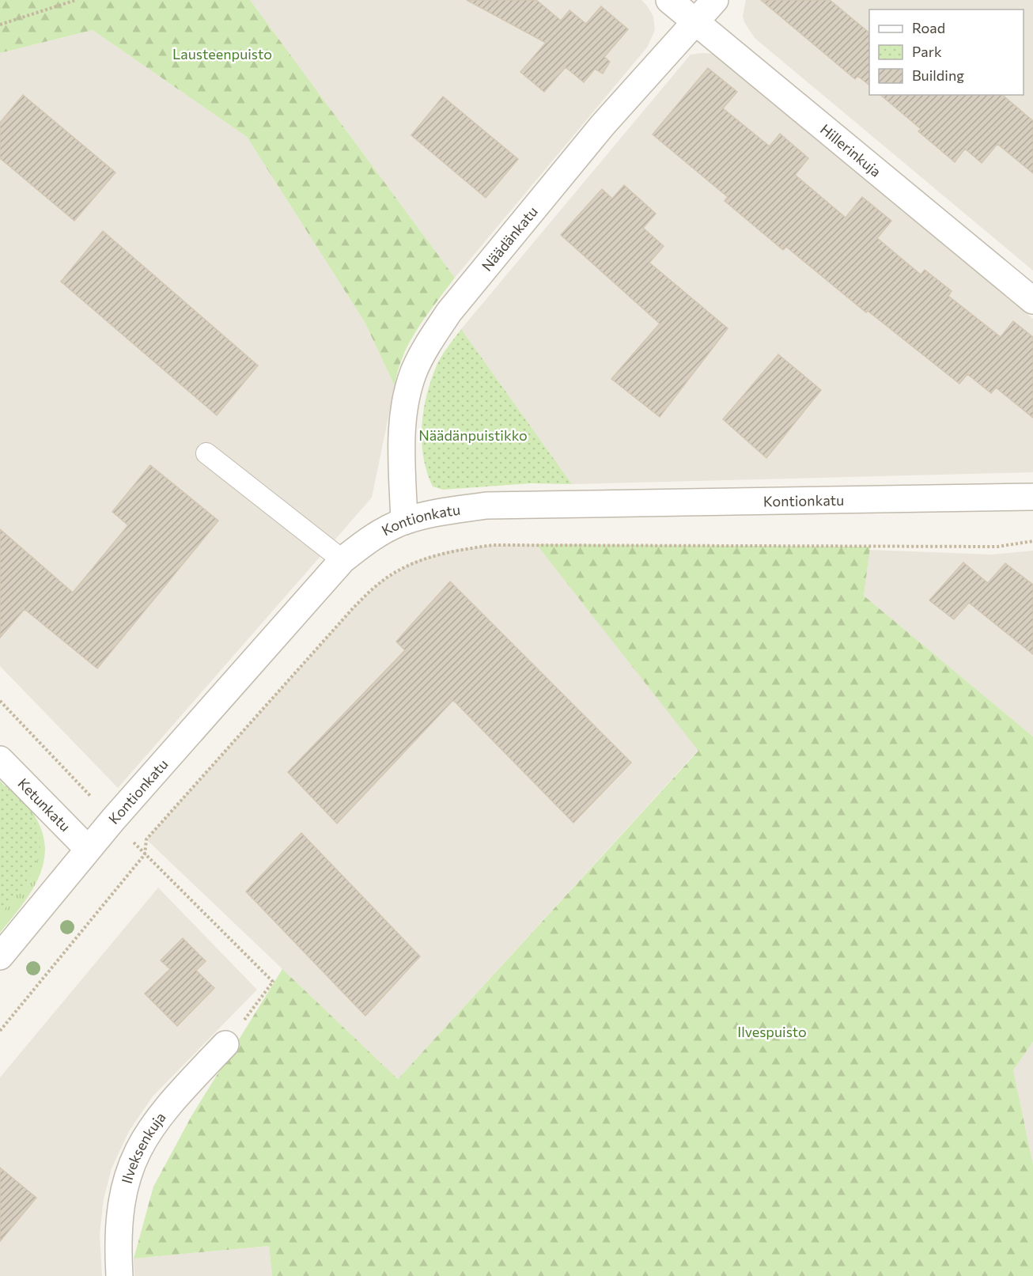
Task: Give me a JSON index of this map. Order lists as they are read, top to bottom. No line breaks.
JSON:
{"streets":{"street":["Hillerinkuja","Näädänkatu","Kontionkatu","Ketunkatu","Ilveksenkuja"]},"crossings":[["Hillerinkuja","Näädänkatu"],["Näädänkatu","Kontionkatu"],["Kontionkatu","Ketunkatu"]],"parks":["Lausteenpuisto","Näädänpuistikko","Ilvespuisto"],"legend":["Road","Park","Building"]}
